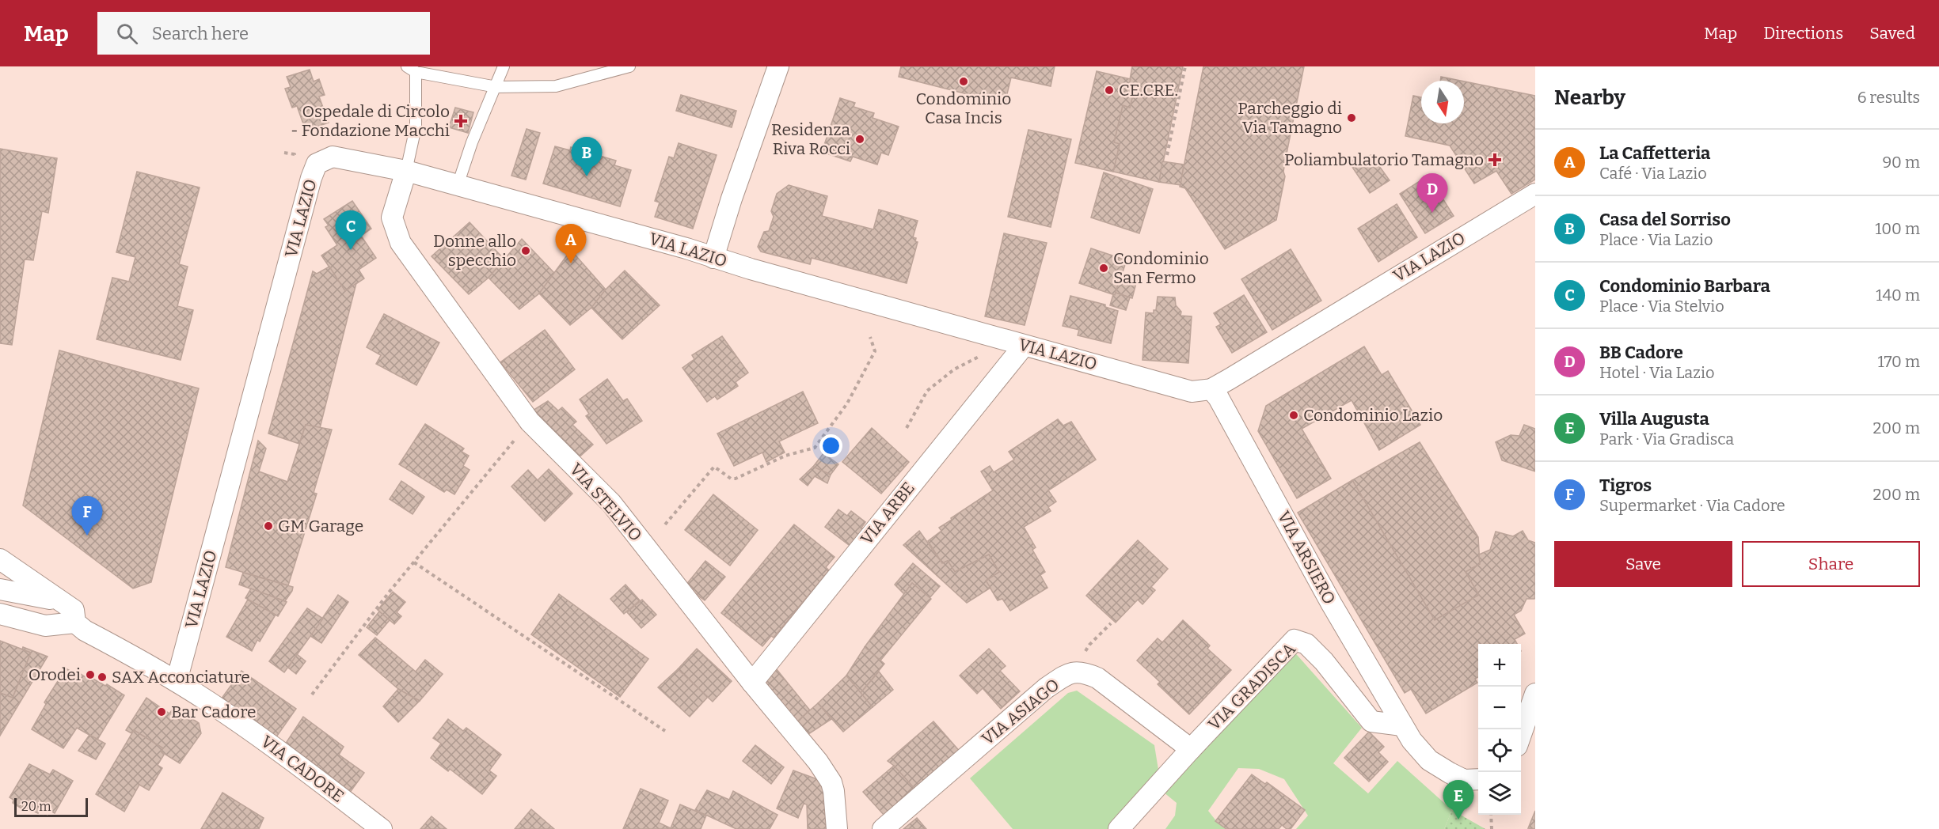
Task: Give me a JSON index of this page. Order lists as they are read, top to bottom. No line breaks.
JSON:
{"streets":{"street":["VIA LAZIO","VIA STELVIO","VIA ARBE","VIA ARSIERO","VIA GRADISCA","VIA ASIAGO","VIA CADORE"]},"crossings":[["VIA LAZIO","VIA STELVIO"],["VIA LAZIO","VIA ARBE"],["VIA LAZIO","VIA ARSIERO"],["VIA LAZIO","VIA CADORE"],["VIA STELVIO","VIA ARBE"],["VIA ARSIERO","VIA GRADISCA"]],"places":{"other":["Condominio Casa Incis","CE.CRE.","Parcheggio di Via Tamagno","Residenza Riva Rocci","Donne allo specchio","Condominio San Fermo","Condominio Lazio","GM Garage","Orodei","SAX Acconciature","Bar Cadore"],"health":["Ospedale di Circolo - Fondazione Macchi","Poliambulatorio Tamagno"]},"scale_bar":"20 m","north":"bottom","page":{"header":"Map","search":"Search here","nav":["Map","Directions","Saved"],"heading":["Nearby","6 results"],"list":[{"mark":"A","name":"La Caffetteria","note":"Café · Via Lazio","value":"90 m"},{"mark":"B","name":"Casa del Sorriso","note":"Place · Via Lazio","value":"100 m"},{"mark":"C","name":"Condominio Barbara","note":"Place · Via Stelvio","value":"140 m"},{"mark":"D","name":"BB Cadore","note":"Hotel · Via Lazio","value":"170 m"},{"mark":"E","name":"Villa Augusta","note":"Park · Via Gradisca","value":"200 m"},{"mark":"F","name":"Tigros","note":"Supermarket · Via Cadore","value":"200 m"}],"pins":["B","D","C","A","F","E"],"buttons":["Save","Share"],"map_buttons":["+","−"],"scale":"20 m"}}
